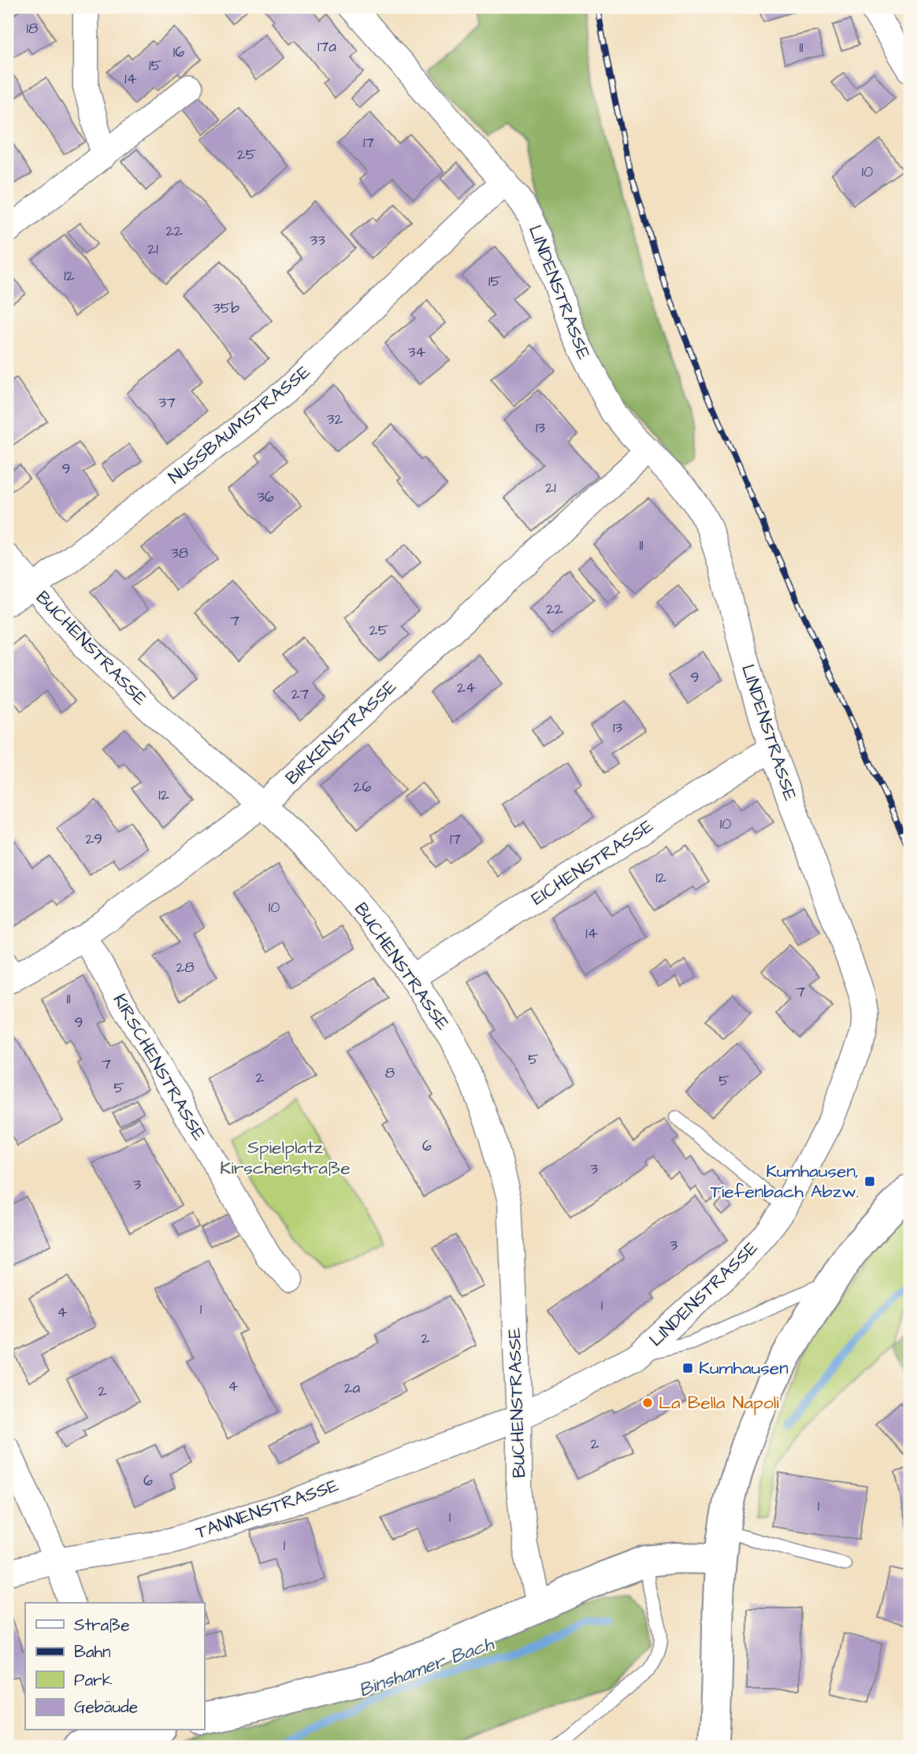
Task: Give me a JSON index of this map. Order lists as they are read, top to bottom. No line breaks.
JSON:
{"streets":{"street":["LINDENSTRASSE","NUSSBAUMSTRASSE","BUCHENSTRASSE","BIRKENSTRASSE","EICHENSTRASSE","KIRSCHENSTRASSE","TANNENSTRASSE"]},"crossings":[["LINDENSTRASSE","NUSSBAUMSTRASSE"],["LINDENSTRASSE","BUCHENSTRASSE"],["LINDENSTRASSE","BIRKENSTRASSE"],["LINDENSTRASSE","EICHENSTRASSE"],["LINDENSTRASSE","TANNENSTRASSE"],["NUSSBAUMSTRASSE","BUCHENSTRASSE"],["BUCHENSTRASSE","BIRKENSTRASSE"],["BUCHENSTRASSE","EICHENSTRASSE"],["BUCHENSTRASSE","TANNENSTRASSE"],["BIRKENSTRASSE","KIRSCHENSTRASSE"]],"water":["Binshamer Bach"],"parks":["Spielplatz Kirschenstraße"],"places":{"transit":["Kumhausen, Tiefenbach Abzw.","Kumhausen"],"other":["La Bella Napoli"]},"house_numbers":["18","17a","11","16","15","14","17","25","10","22","33","21","12","15","35b","34","37","32","13","9","21","36","11","38","22","7","25","9","24","27","13","26","12","10","29","17","12","10","14","28","7","11","9","5","7","8","2","5","5","6","3","3","3","1","1","4","2","4","2a","2","2","6","1","1","1"],"legend":["Straße","Bahn","Park","Gebäude"]}
